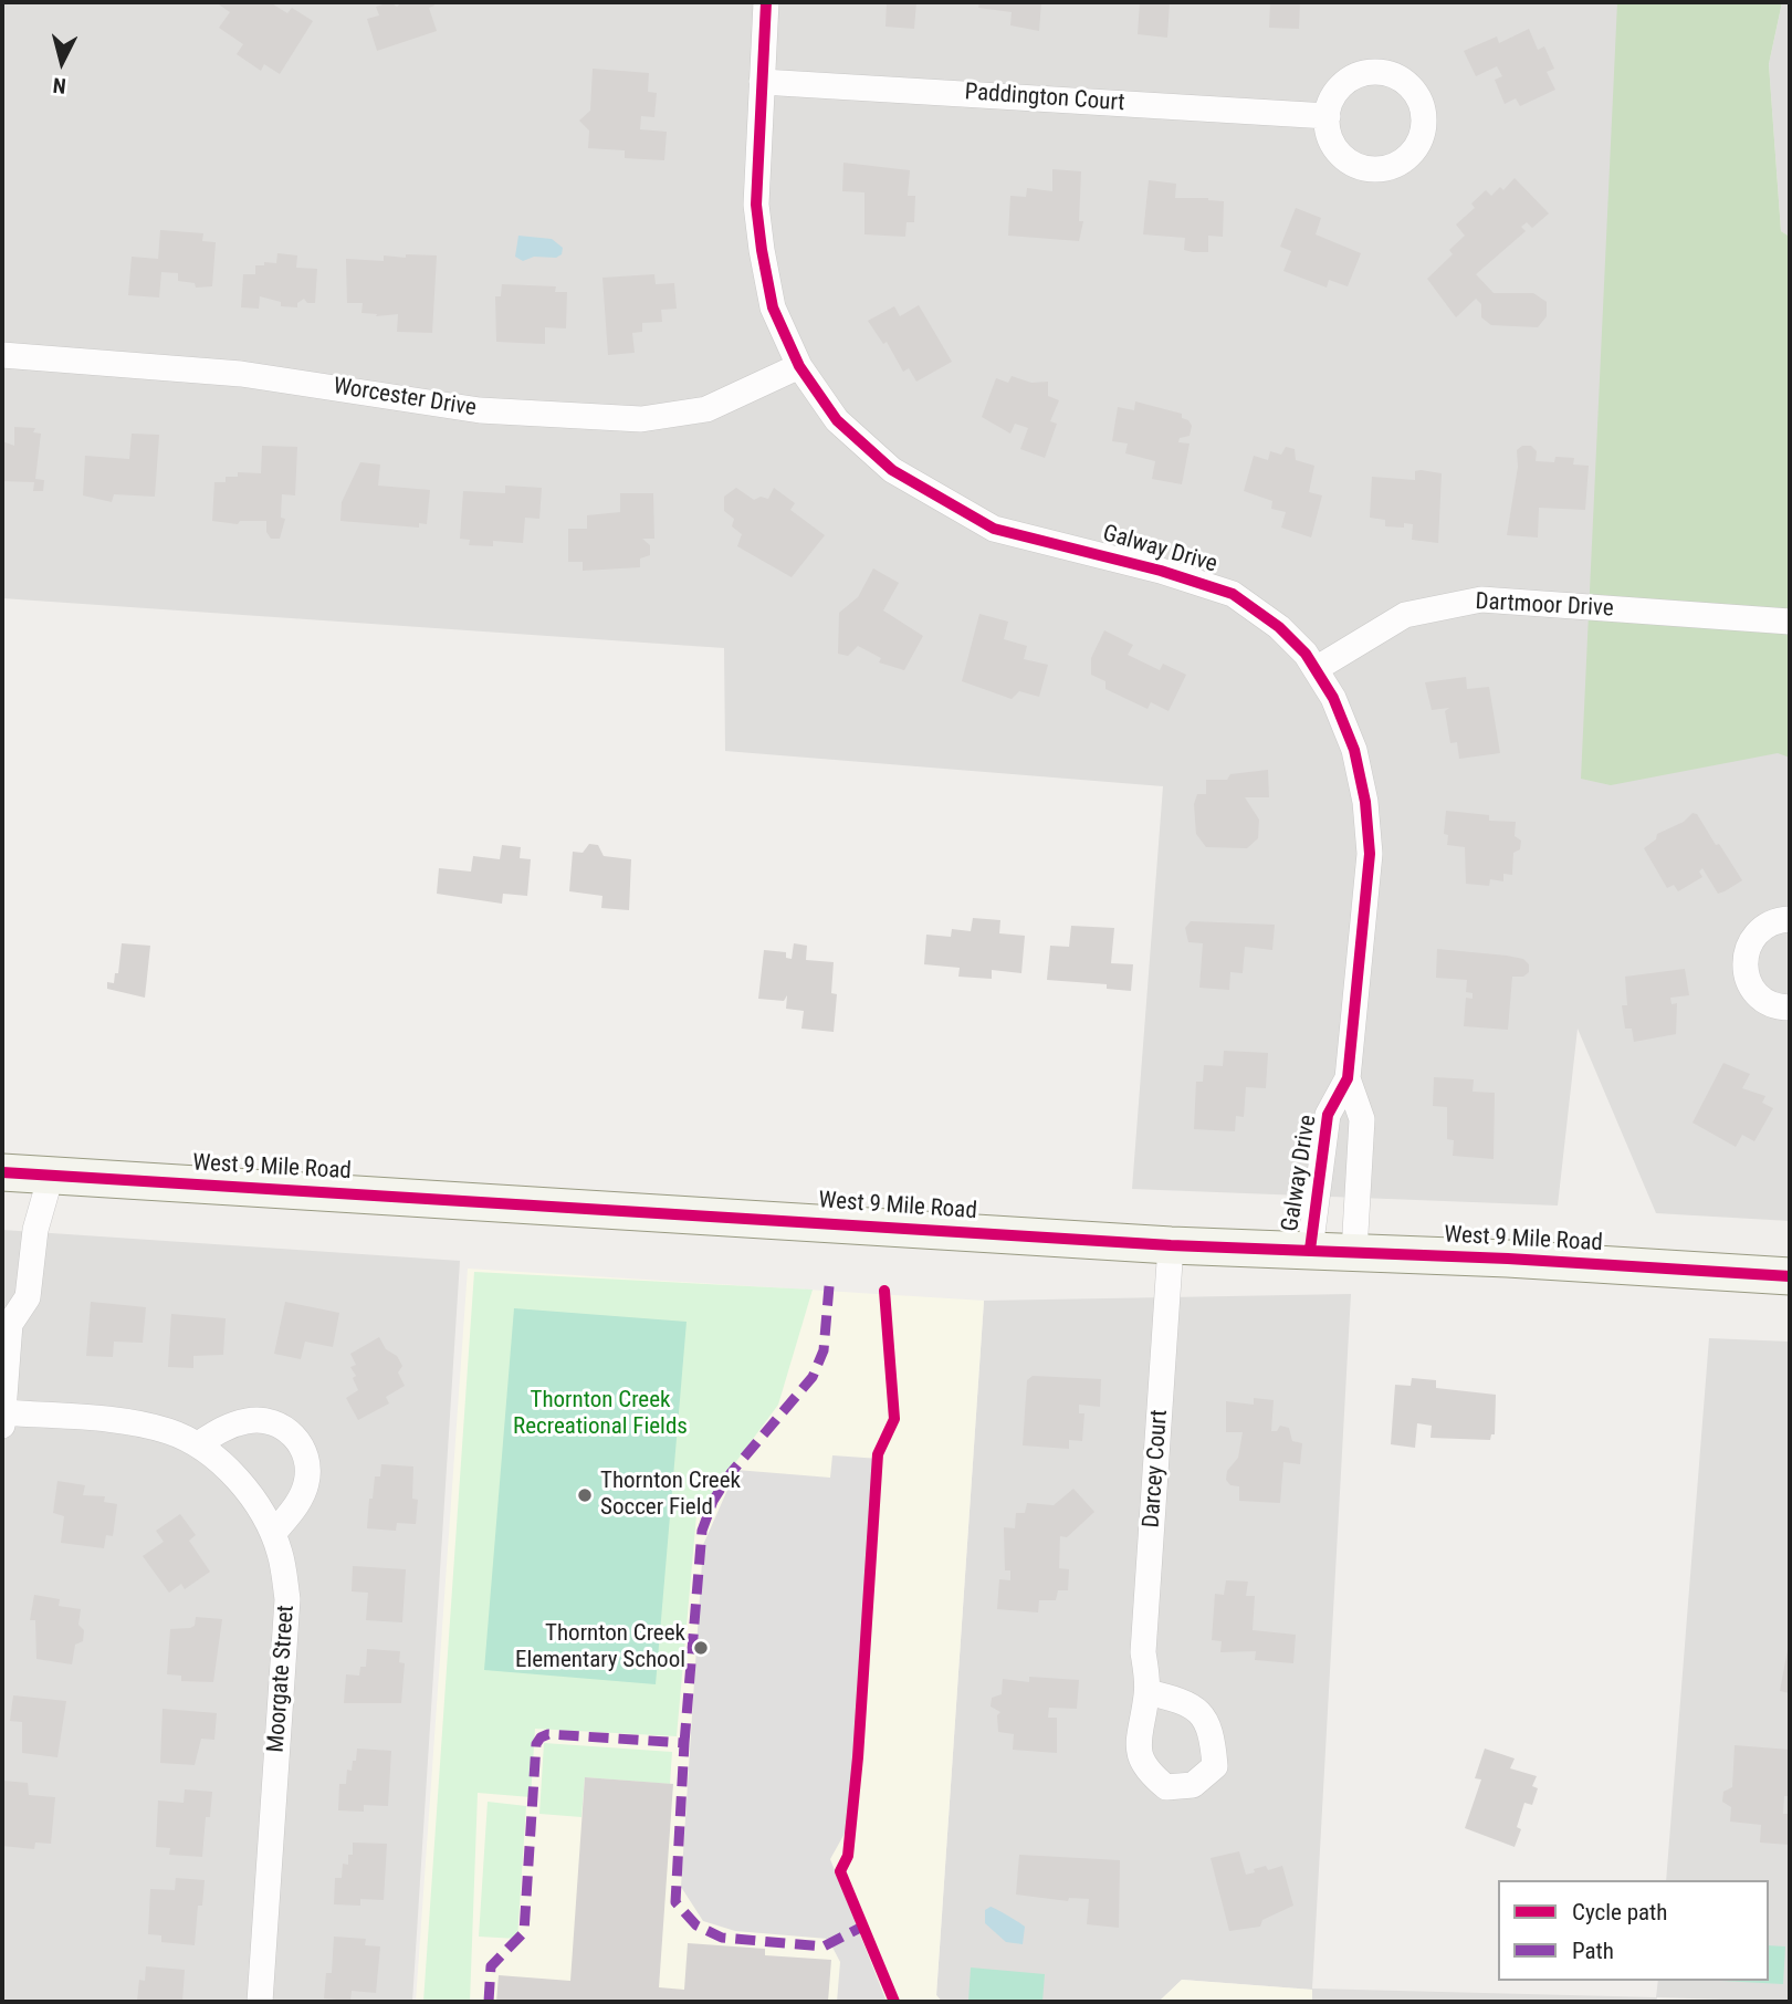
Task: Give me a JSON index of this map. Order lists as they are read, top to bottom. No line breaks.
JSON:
{"streets":{"street":["Paddington Court","Worcester Drive","Galway Drive","Dartmoor Drive","West 9 Mile Road","Darcey Court","Moorgate Street"]},"crossings":[["Paddington Court","Galway Drive"],["Worcester Drive","Galway Drive"],["Galway Drive","Dartmoor Drive"],["Galway Drive","West 9 Mile Road"],["West 9 Mile Road","Darcey Court"]],"parks":["Thornton Creek Recreational Fields"],"places":["Thornton Creek Soccer Field","Thornton Creek Elementary School"],"legend":["Cycle path","Path"],"north":"bottom"}
